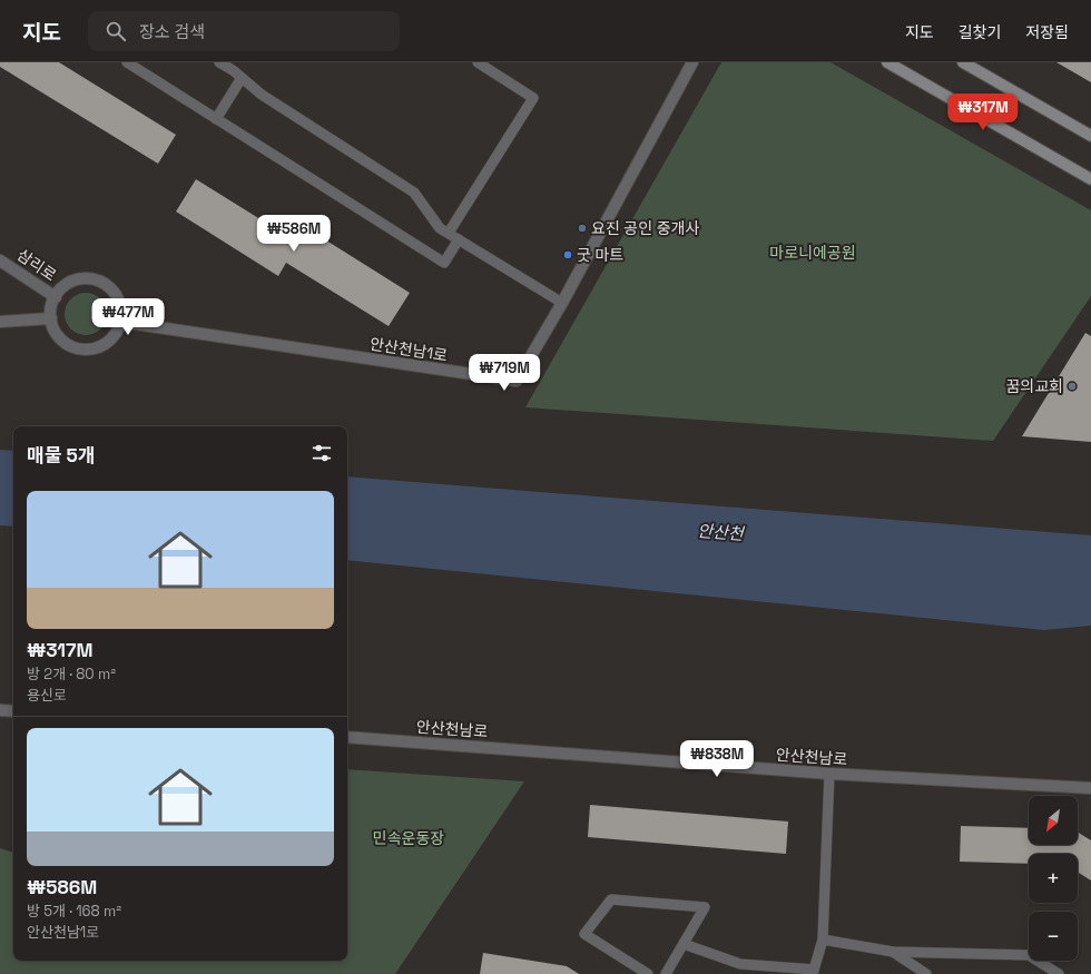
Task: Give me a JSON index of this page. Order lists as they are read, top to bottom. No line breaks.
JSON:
{"streets":{"street":["삼리로","안산천남1로","안산천남로"]},"crossings":[["삼리로","안산천남1로"]],"water":["안산천"],"parks":["마로니에공원","민속운동장"],"places":["요진 공인 중개사","굿 마트","꿈의교회"],"north":"bottom left","page":{"header":"지도","search":"장소 검색","nav":["지도","길찾기","저장됨"],"price":["₩317M","₩586M","₩477M","₩719M","₩838M"],"heading":"매물 5개","list":[{"name":"₩317M","note":"방 2개 · 80 m² · 용신로"},{"name":"₩586M","note":"방 5개 · 168 m² · 안산천남1로"}],"map_buttons":["+","−"]}}
